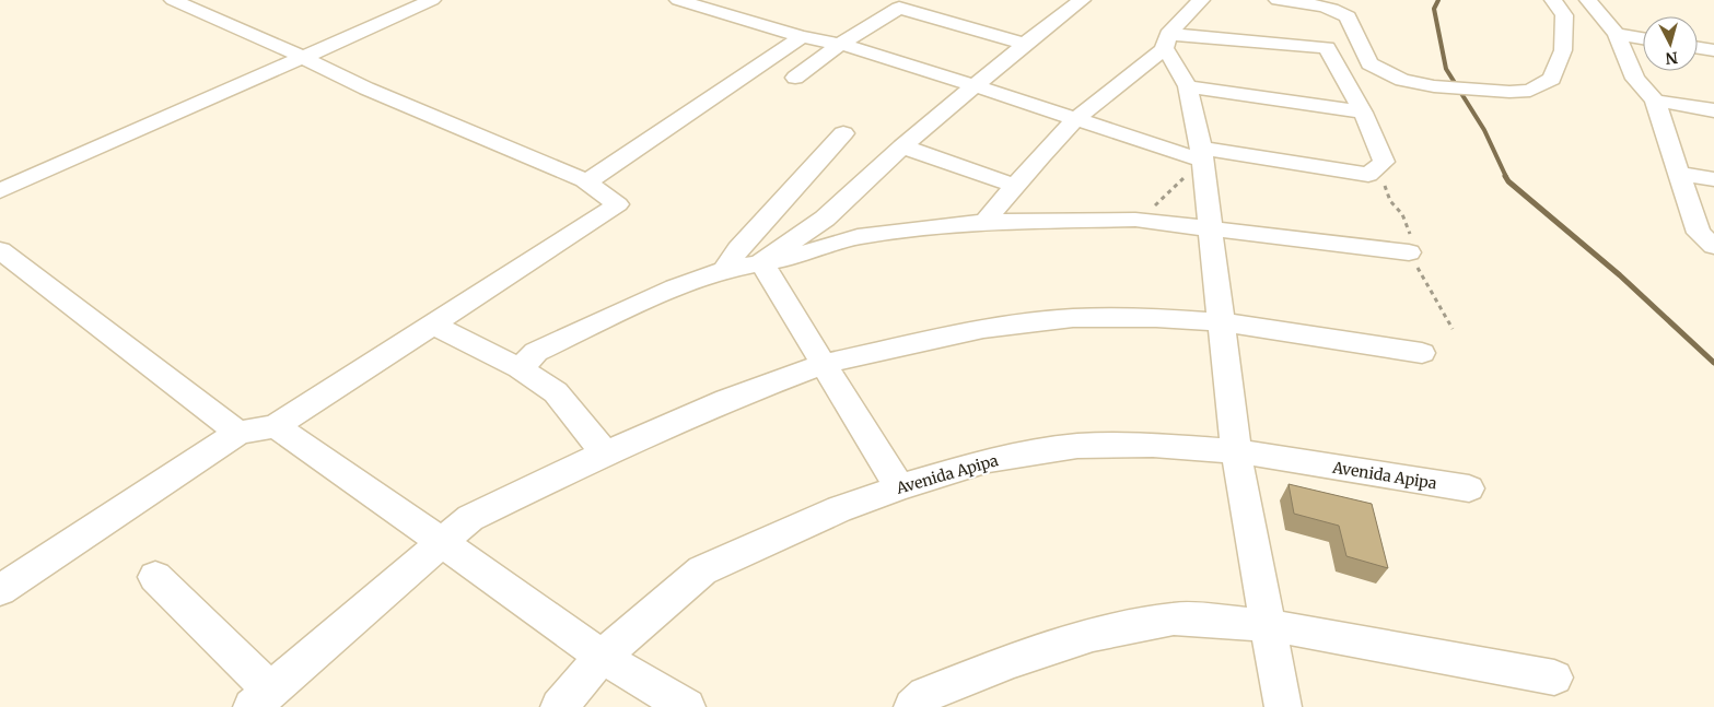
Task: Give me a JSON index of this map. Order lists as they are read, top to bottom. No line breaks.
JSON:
{"streets":{"street":["Avenida Apipa"]},"north":"bottom"}
